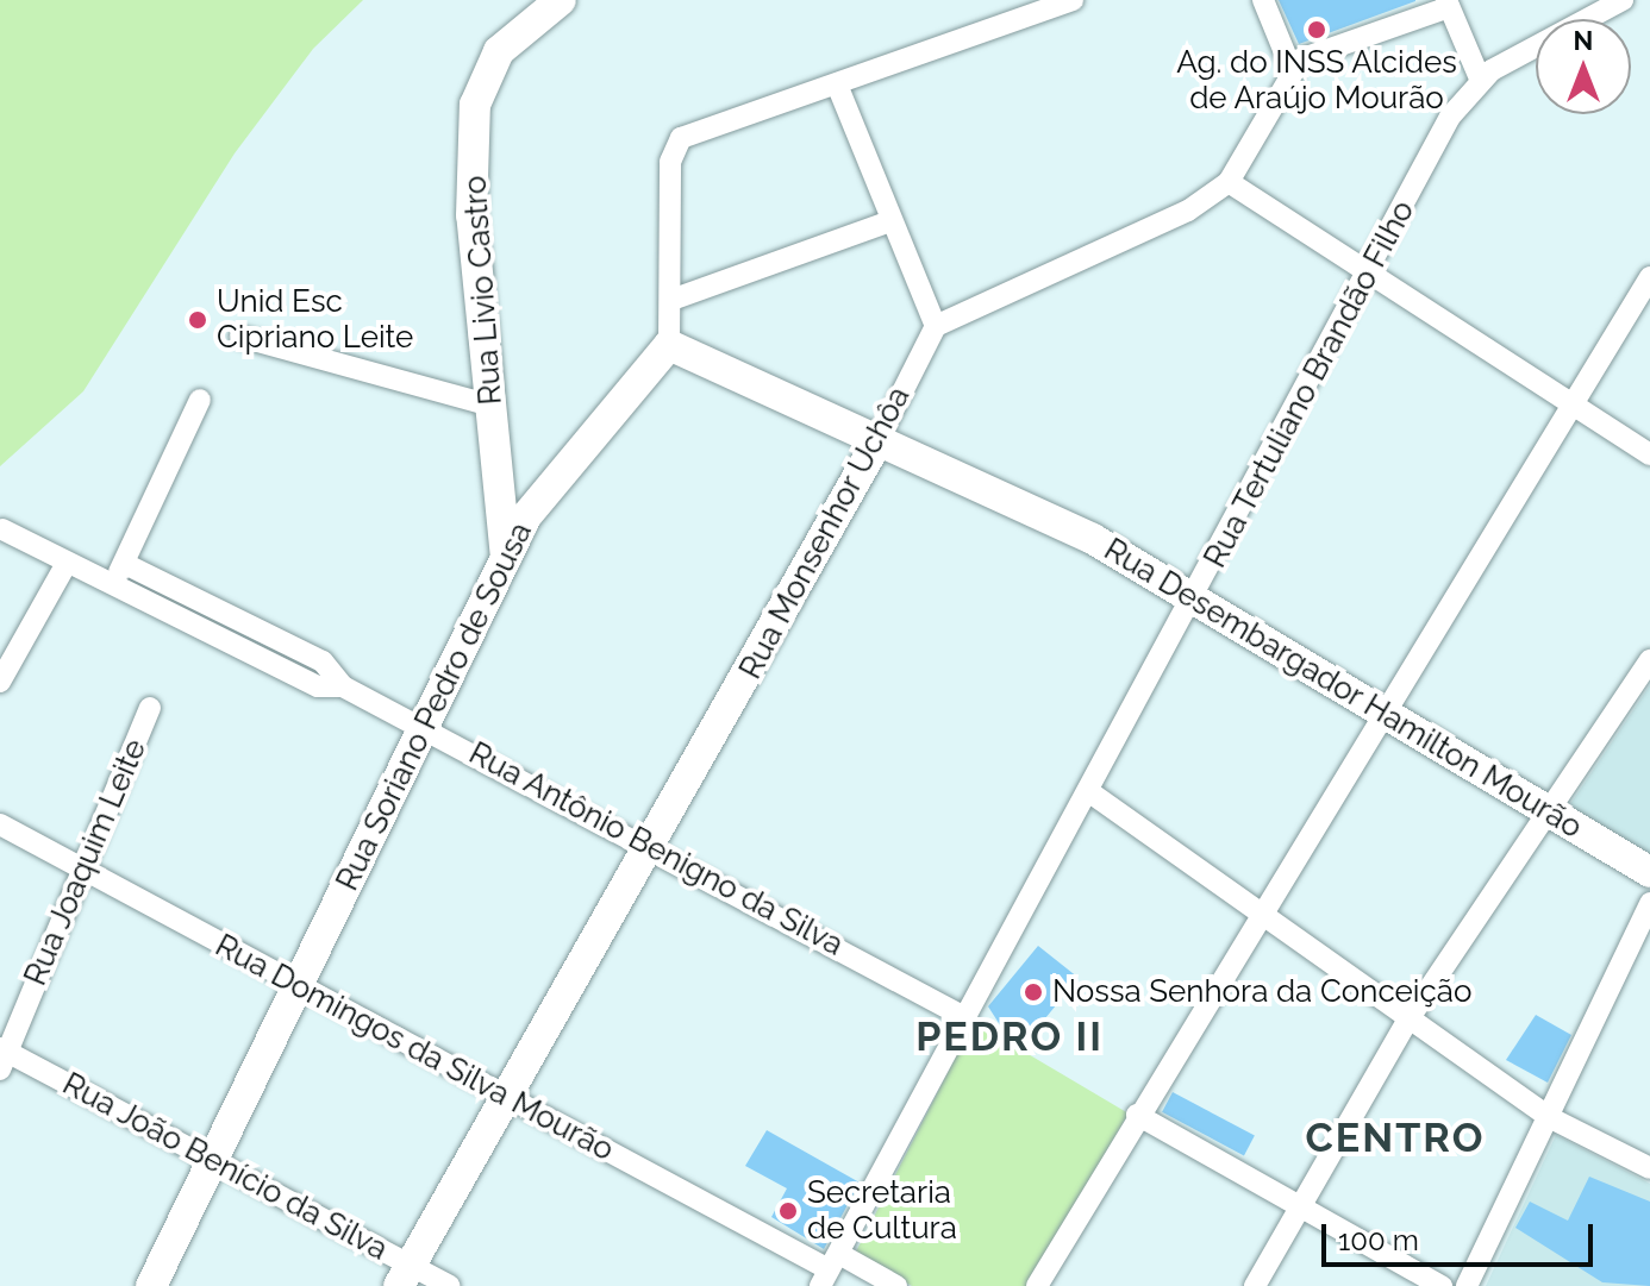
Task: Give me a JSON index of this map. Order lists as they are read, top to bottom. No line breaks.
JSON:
{"streets":{"street":["Rua Livio Castro","Rua Tertuliano Brandão Filho","Rua Monsenhor Uchôa","Rua Desembargador Hamilton Mourão","Rua Soriano Pedro de Sousa","Rua Antônio Benigno da Silva","Rua Joaquim Leite","Rua Domingos da Silva Mourão","Rua João Benício da Silva"]},"crossings":[["Rua Livio Castro","Rua Soriano Pedro de Sousa"],["Rua Tertuliano Brandão Filho","Rua Desembargador Hamilton Mourão"],["Rua Tertuliano Brandão Filho","Rua Antônio Benigno da Silva"],["Rua Tertuliano Brandão Filho","Rua Domingos da Silva Mourão"],["Rua Monsenhor Uchôa","Rua Desembargador Hamilton Mourão"],["Rua Monsenhor Uchôa","Rua Antônio Benigno da Silva"],["Rua Monsenhor Uchôa","Rua Domingos da Silva Mourão"],["Rua Monsenhor Uchôa","Rua João Benício da Silva"],["Rua Desembargador Hamilton Mourão","Rua Soriano Pedro de Sousa"],["Rua Soriano Pedro de Sousa","Rua Antônio Benigno da Silva"],["Rua Soriano Pedro de Sousa","Rua Domingos da Silva Mourão"],["Rua Soriano Pedro de Sousa","Rua João Benício da Silva"],["Rua Joaquim Leite","Rua Domingos da Silva Mourão"],["Rua Joaquim Leite","Rua João Benício da Silva"]],"districts":["PEDRO II","CENTRO"],"places":["Ag. do INSS Alcides de Araújo Mourão","Unid Esc Cipriano Leite","Nossa Senhora da Conceição","Secretaria de Cultura"],"scale_bar":"100 m","north":"top"}
